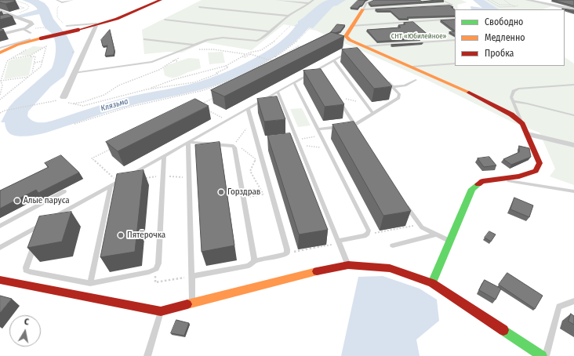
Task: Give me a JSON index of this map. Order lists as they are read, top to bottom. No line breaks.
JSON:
{"water":["Клязьма"],"parks":["СНТ «Юбилейное»"],"places":["Горздрав","Алые паруса","Пятёрочка"],"legend":["Свободно","Медленно","Пробка"],"north":"top"}
